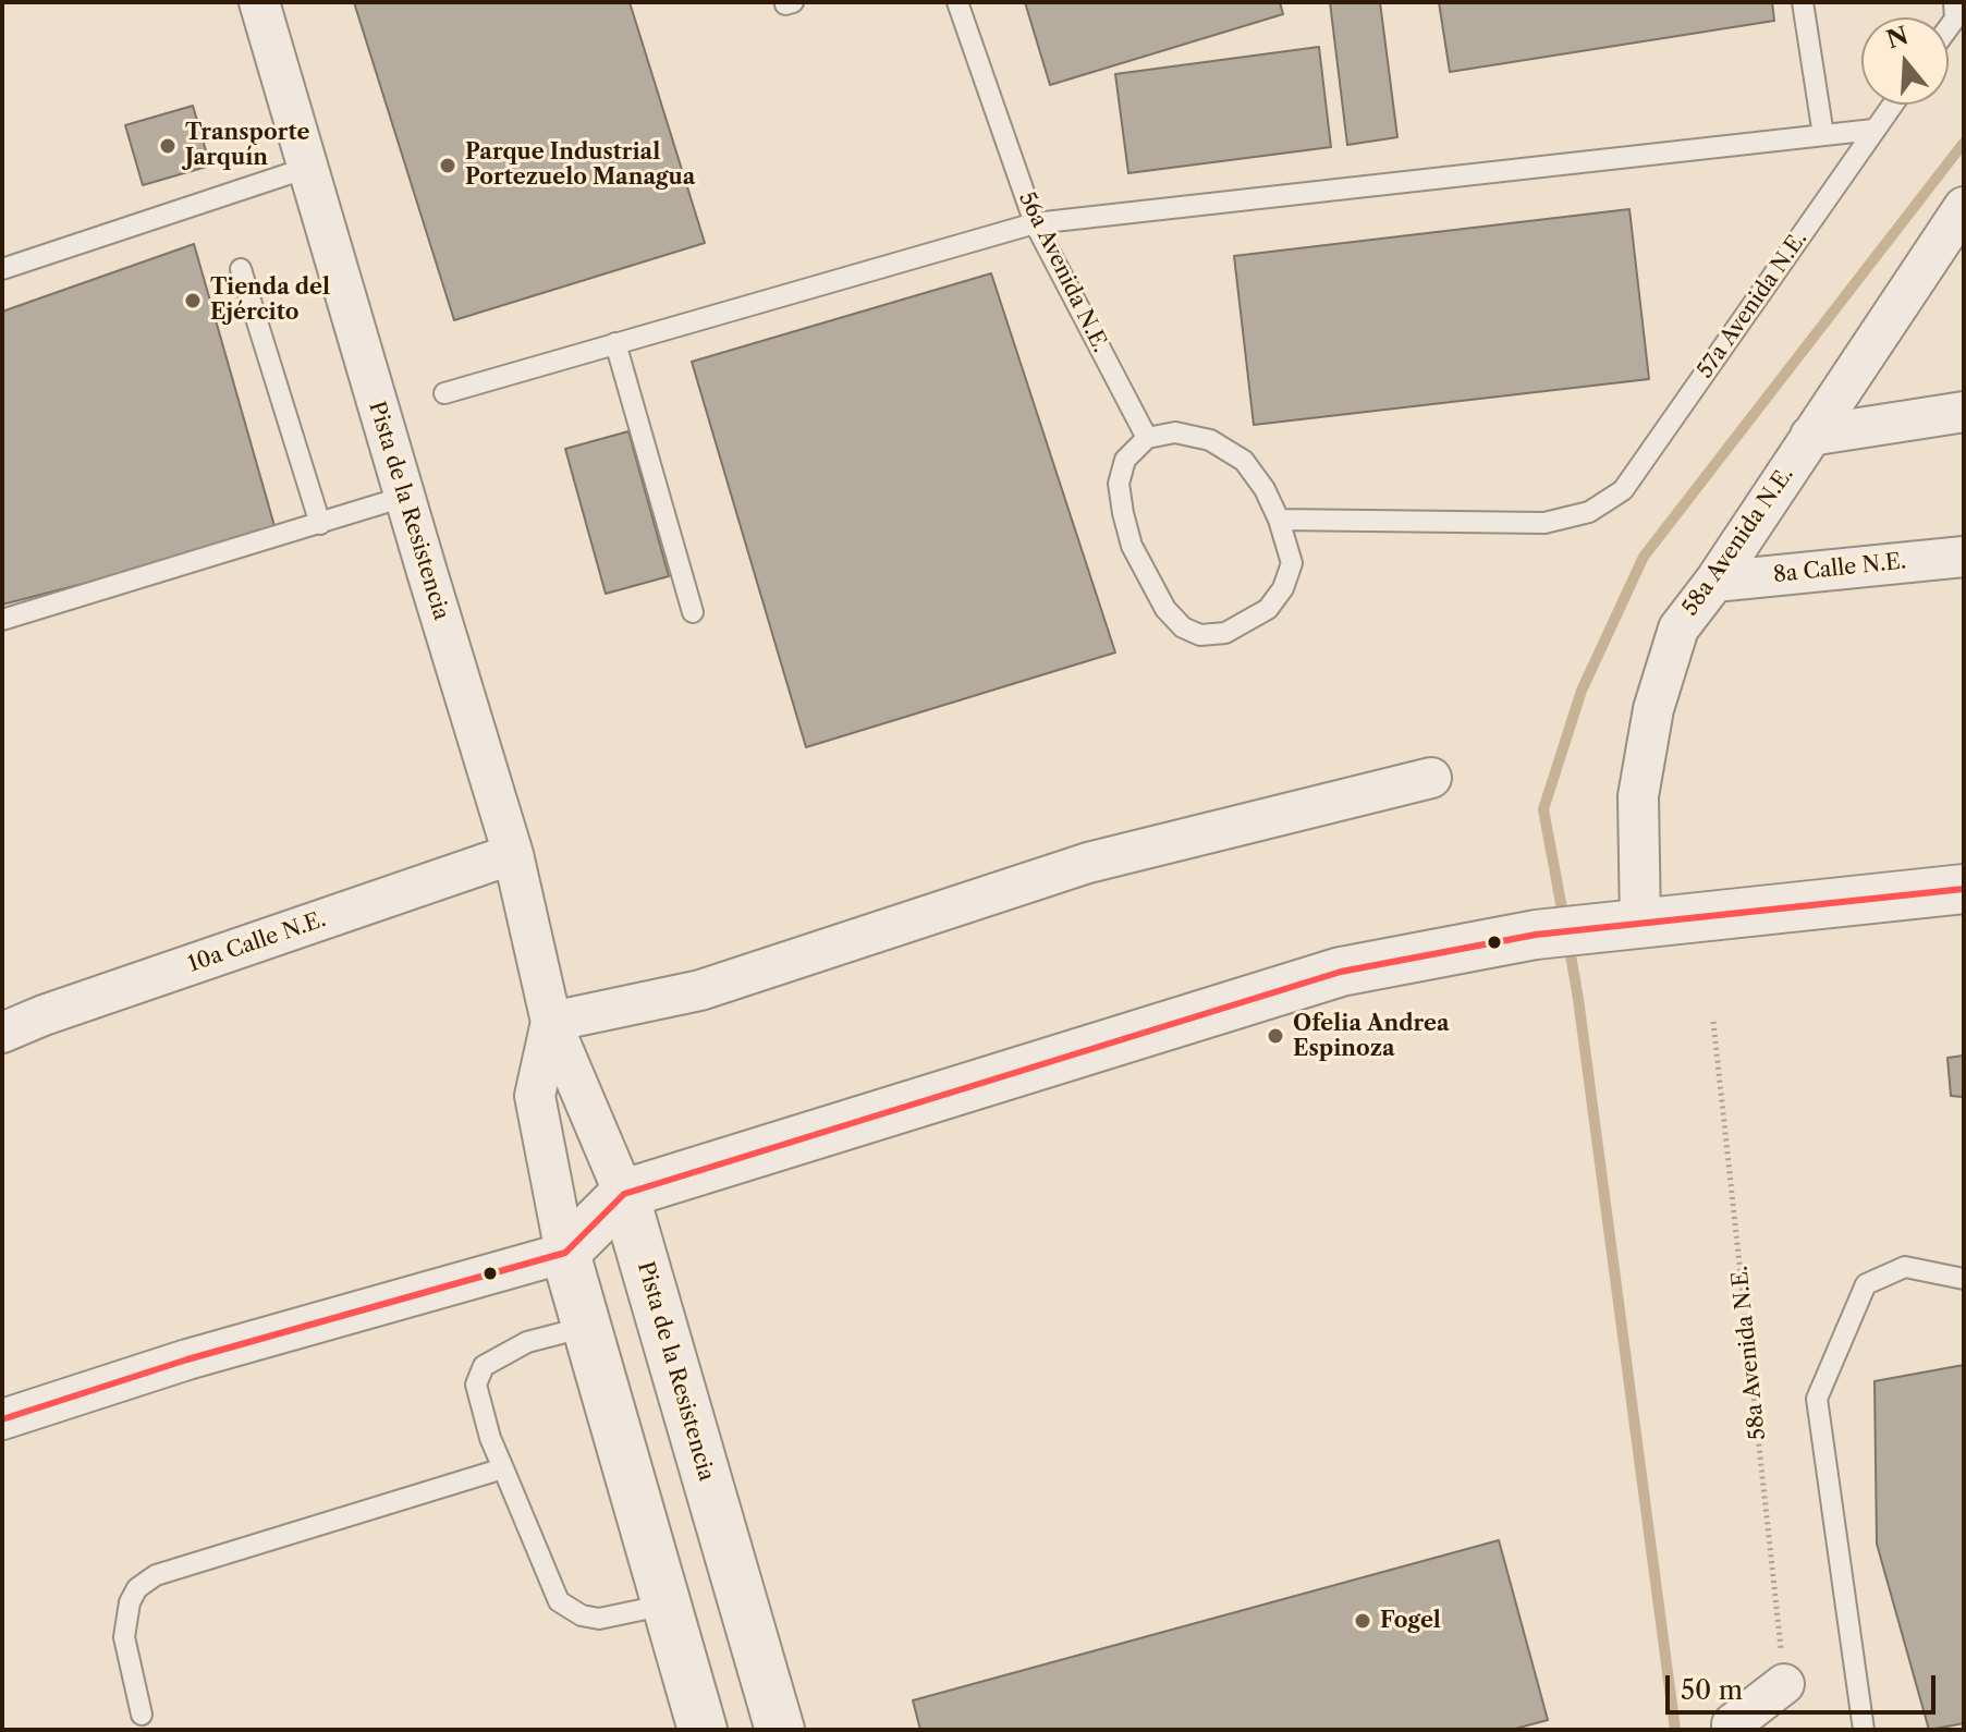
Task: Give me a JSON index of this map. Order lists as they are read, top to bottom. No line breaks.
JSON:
{"streets":{"street":["Pista de la Resistencia","58a Avenida N.E.","8a Calle N.E.","10a Calle N.E."],"lane":["56a Avenida N.E.","57a Avenida N.E."]},"crossings":[["56a Avenida N.E.","57a Avenida N.E."],["Pista de la Resistencia","10a Calle N.E."],["58a Avenida N.E.","8a Calle N.E."]],"places":["Transporte Jarquín","Parque Industrial Portezuelo Managua","Tienda del Ejército","Ofelia Andrea Espinoza","Fogel"],"scale_bar":"50 m","north":"top"}
